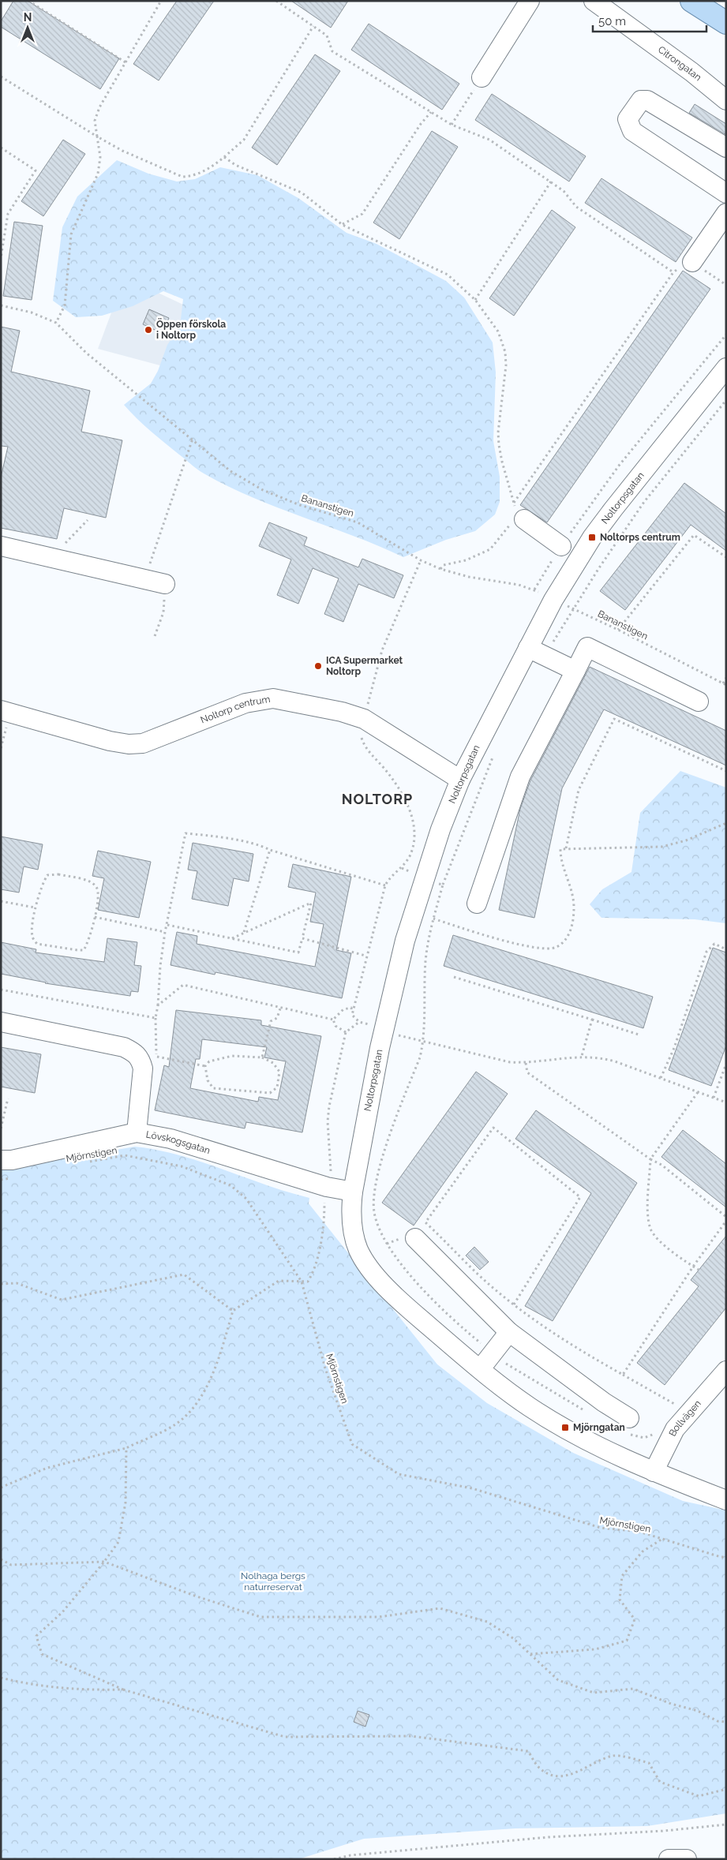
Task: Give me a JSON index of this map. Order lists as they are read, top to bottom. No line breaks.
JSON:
{"streets":{"street":["Citrongatan","Noltorpsgatan","Noltorp centrum","Lövskogsgatan","Bollvägen"],"path":["Bananstigen","Mjörnstigen"]},"crossings":[["Noltorpsgatan","Bananstigen"],["Noltorpsgatan","Noltorp centrum"],["Noltorpsgatan","Lövskogsgatan"]],"districts":["NOLTORP"],"parks":["Nolhaga bergs naturreservat"],"places":{"other":["Öppen förskola i Noltorp","ICA Supermarket Noltorp"],"transit":["Noltorps centrum","Mjörngatan"]},"scale_bar":"50 m","north":"top"}
